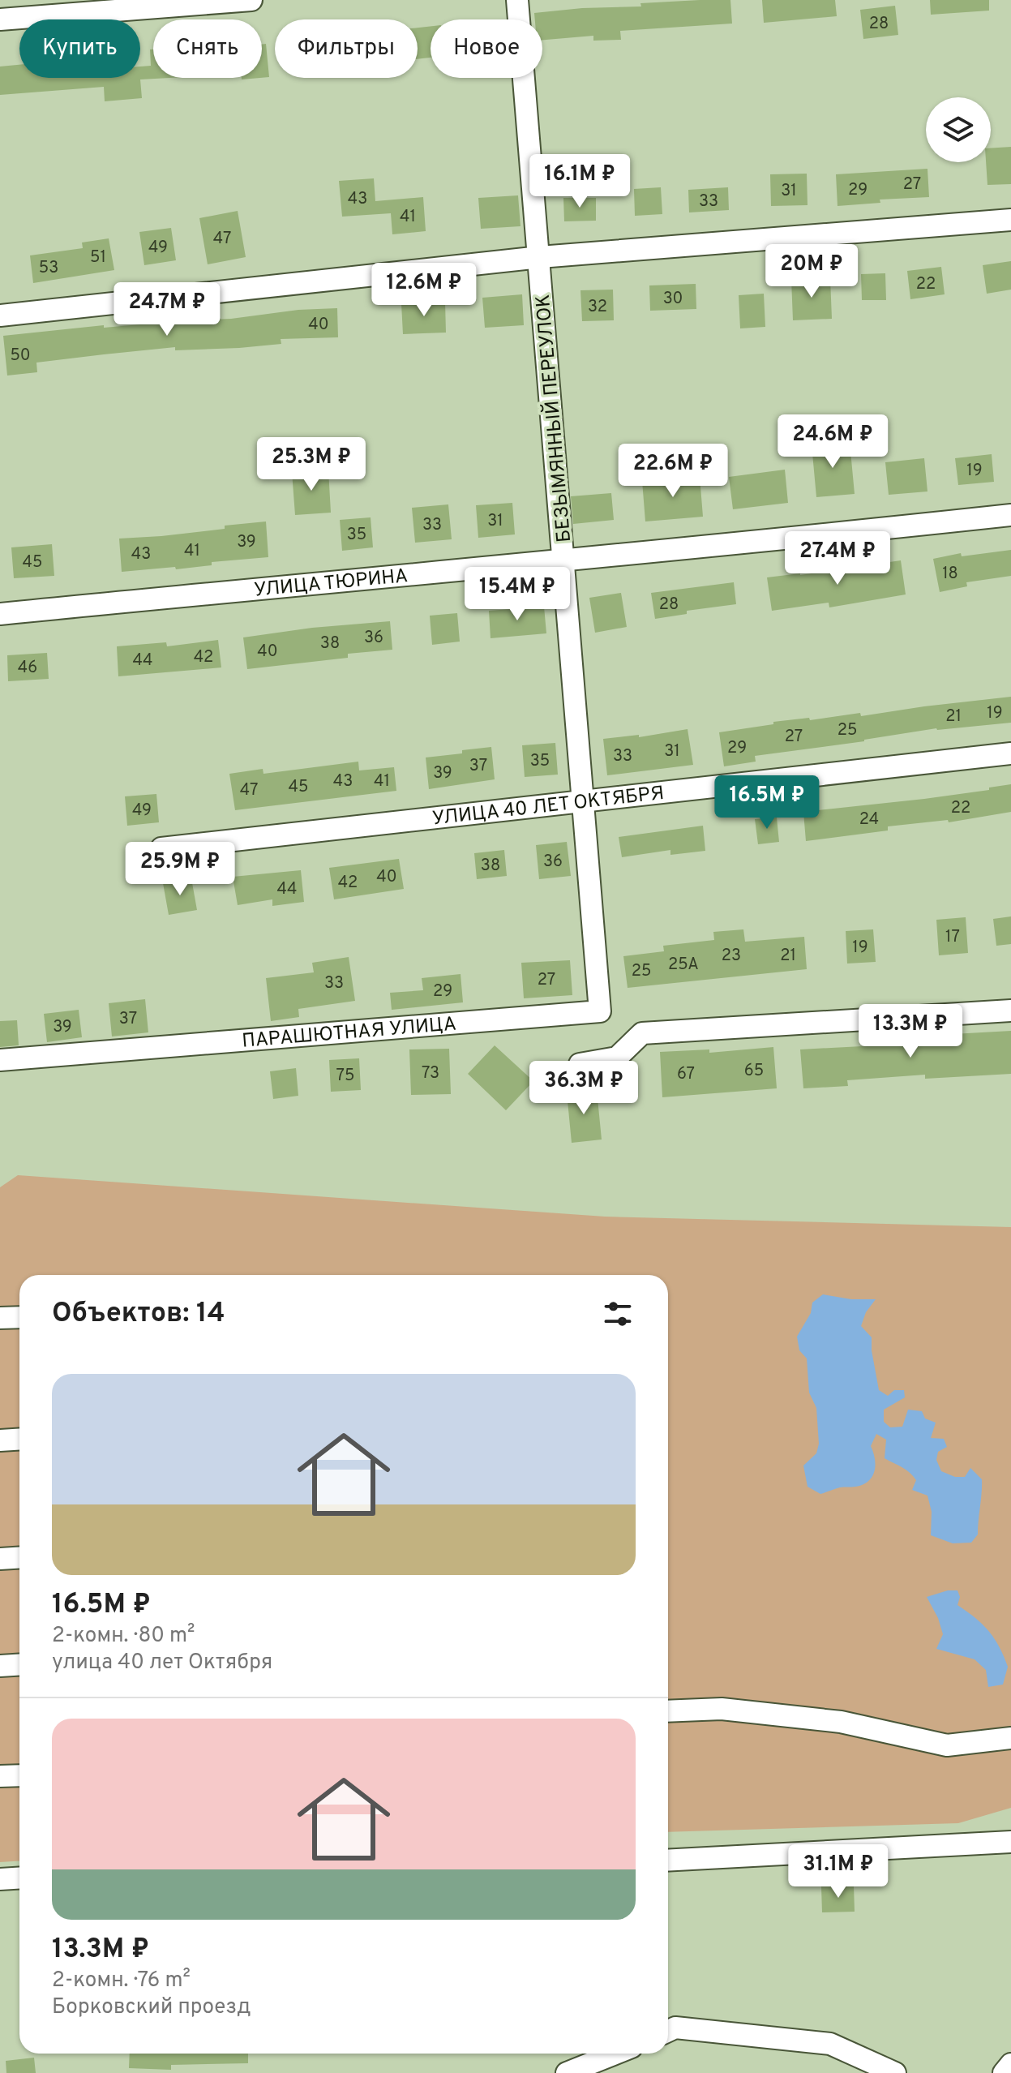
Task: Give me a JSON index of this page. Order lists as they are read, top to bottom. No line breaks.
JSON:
{"streets":{"street":["БЕЗЫМЯННЫЙ ПЕРЕУЛОК","УЛИЦА ТЮРИНА","УЛИЦА 40 ЛЕТ ОКТЯБРЯ","ПАРАШЮТНАЯ УЛИЦА"]},"crossings":[["БЕЗЫМЯННЫЙ ПЕРЕУЛОК","УЛИЦА ТЮРИНА"],["БЕЗЫМЯННЫЙ ПЕРЕУЛОК","УЛИЦА 40 ЛЕТ ОКТЯБРЯ"],["БЕЗЫМЯННЫЙ ПЕРЕУЛОК","ПАРАШЮТНАЯ УЛИЦА"]],"house_numbers":["28","27","29","31","43","33","41","47","49","51","53","22","30","32","40","50","19","31","33","35","39","41","43","45","18","28","36","38","40","42","44","46","19","21","25","27","29","31","33","35","37","39","43","41","45","47","22","49","24","36","38","40","42","44","17","19","23","21","25А","25","27","33","29","37","39","65","73","67","75"],"page":{"chip":["Купить","Снять","Фильтры","Новое"],"price":["16.1M ₽","20M ₽","12.6M ₽","24.7M ₽","24.6M ₽","25.3M ₽","22.6M ₽","27.4M ₽","15.4M ₽","16.5M ₽","25.9M ₽","13.3M ₽","36.3M ₽","31.1M ₽"],"heading":"Объектов: 14","list":[{"name":"16.5M ₽","note":"2-комн. · 80 m² · улица 40 лет Октября"},{"name":"13.3M ₽","note":"2-комн. · 76 m² · Борковский проезд"}]}}
